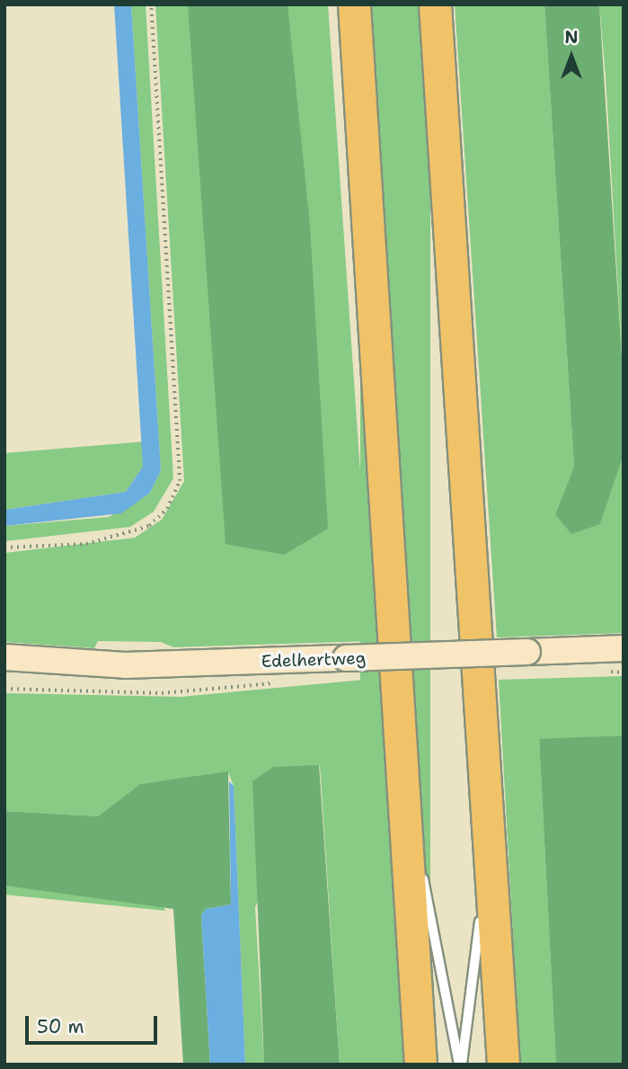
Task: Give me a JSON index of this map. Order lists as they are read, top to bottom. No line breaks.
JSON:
{"streets":{"street":["Edelhertweg"]},"scale_bar":"50 m","north":"top"}
